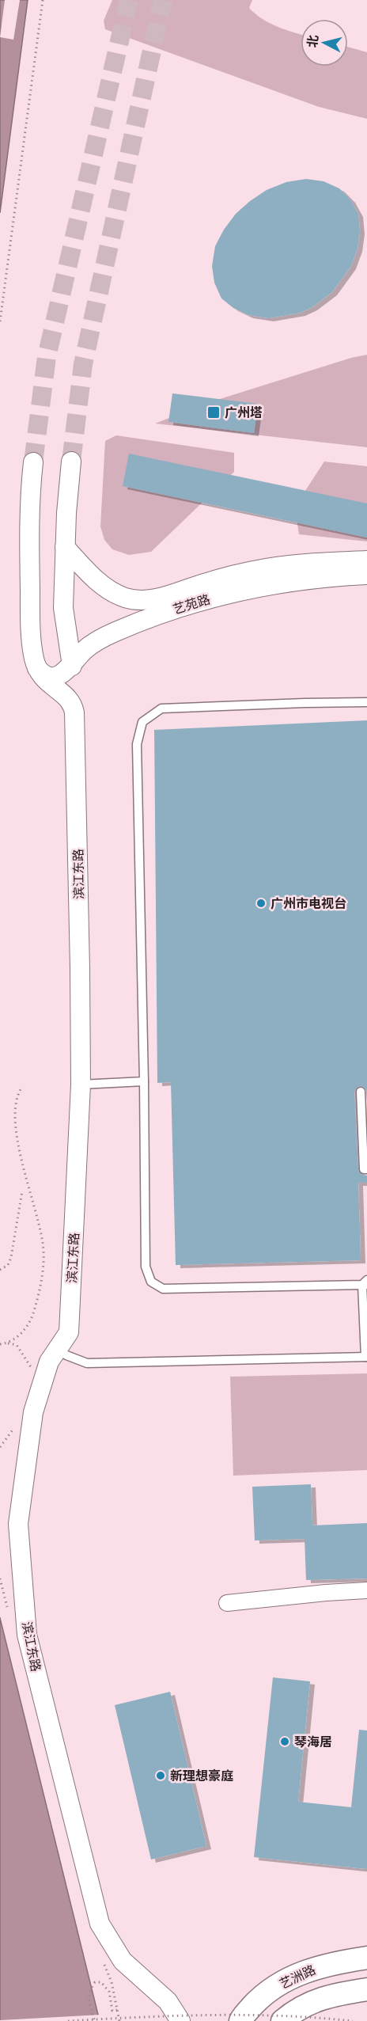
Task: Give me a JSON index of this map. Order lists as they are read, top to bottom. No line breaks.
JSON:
{"streets":{"main road":["艺洲路"],"street":["艺苑路","滨江东路"]},"crossings":[["艺苑路","滨江东路"]],"places":{"transit":["广州塔"],"other":["广州市电视台","琴海居","新理想豪庭"]},"north":"left"}
